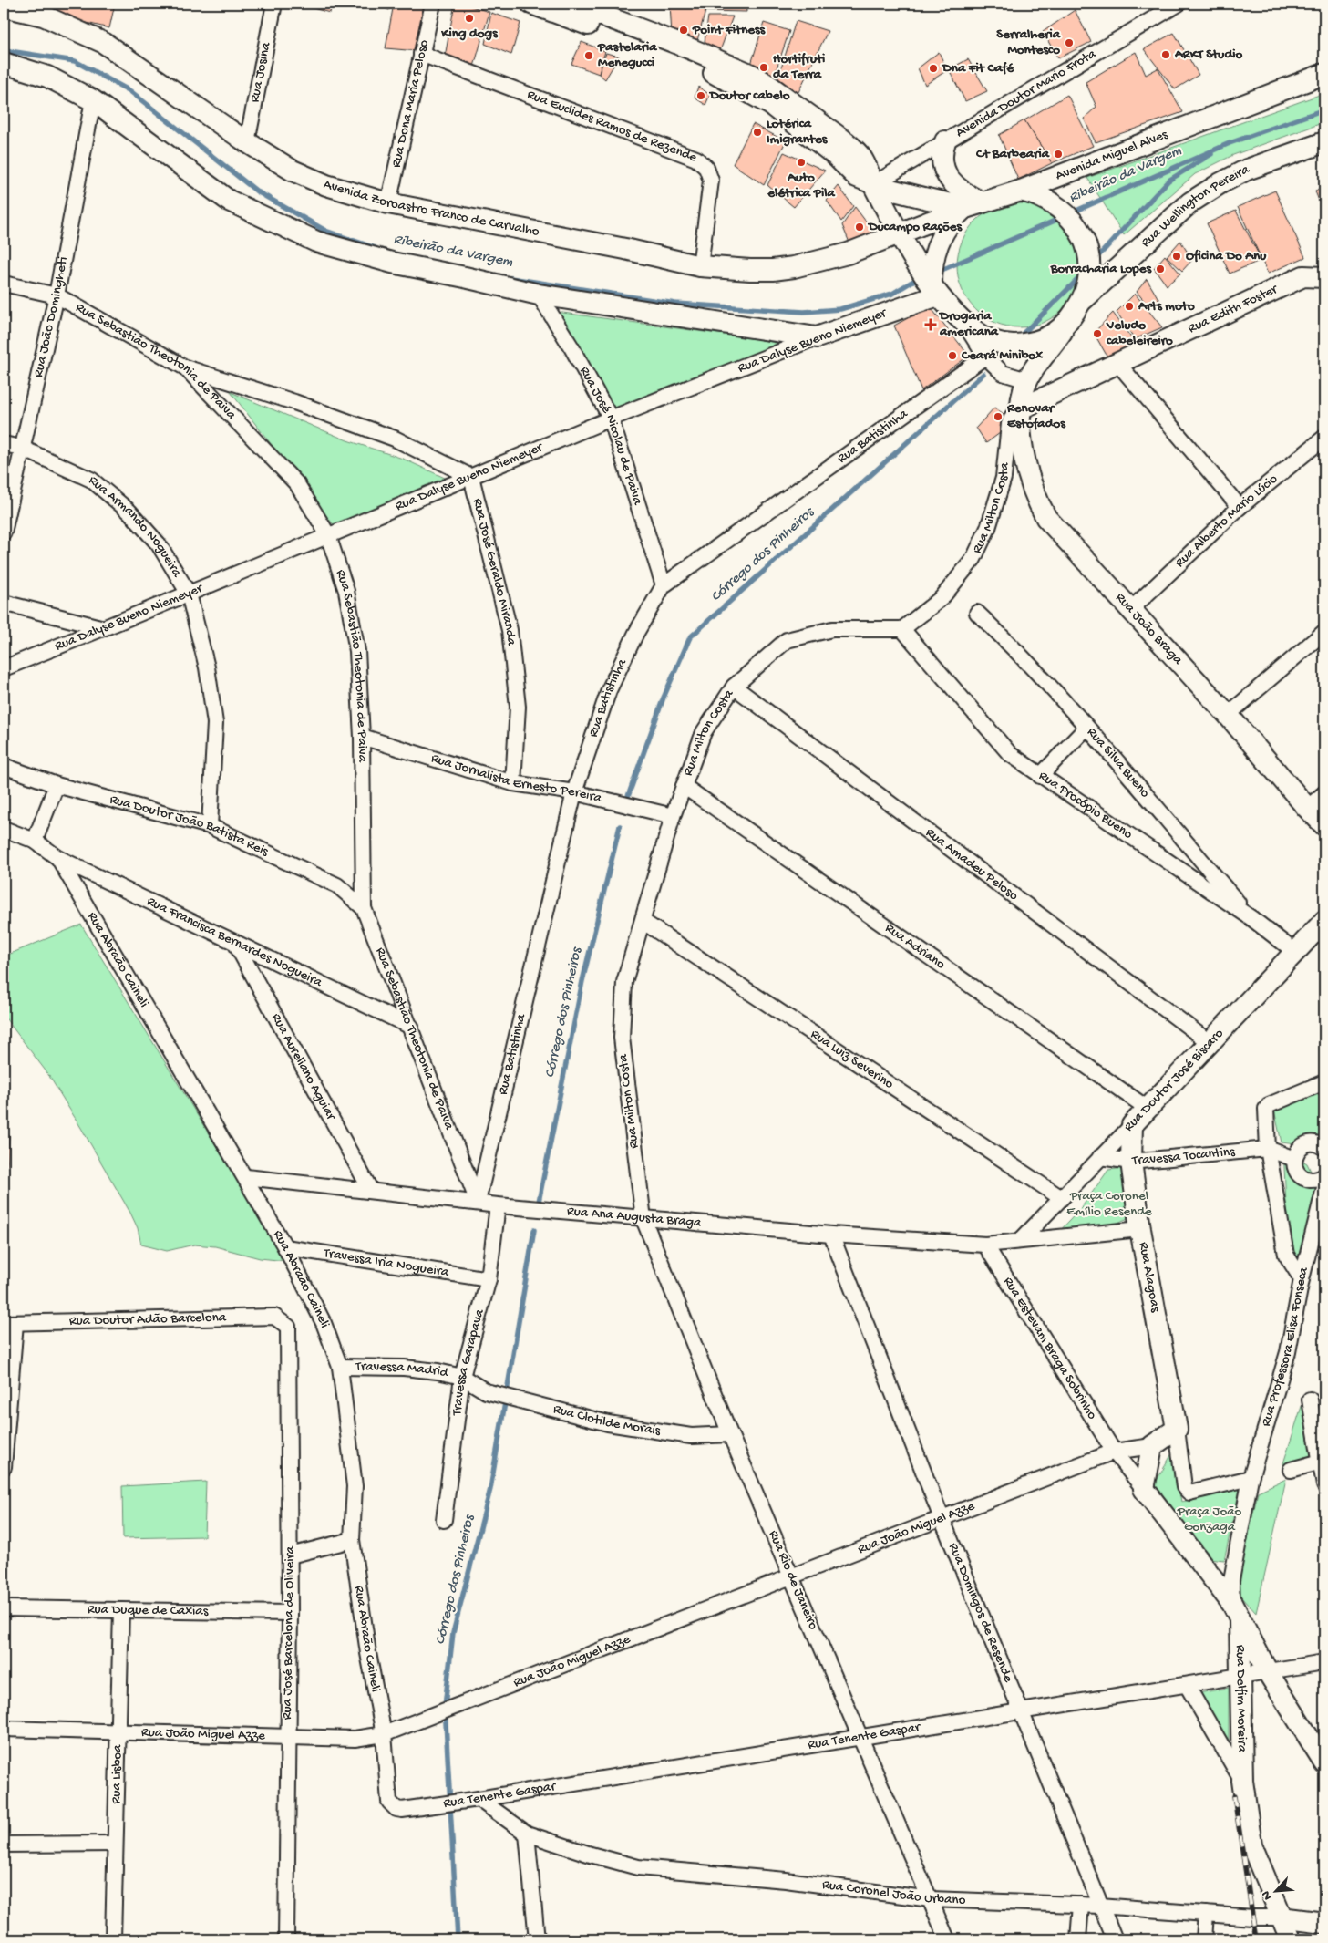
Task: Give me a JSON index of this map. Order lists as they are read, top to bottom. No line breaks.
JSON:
{"streets":{"main road":["Avenida Miguel Alves","Avenida Zoroastro Franco de Carvalho","Rua Wellington Pereira","Rua Edith Foster","Rua Dalyse Bueno Niemeyer","Rua João Braga","Rua Doutor José Biscaro","Rua Alagoas","Rua Delfim Moreira","Rua Coronel João Urbano"],"street":["Rua Josina","Avenida Doutor Mario Frota","Rua Dona Maria Peloso","Rua Euclides Ramos de Rezende","Rua João Domingheti","Rua Sebastião Theotonia de Paiva","Rua José Nicolau de Paiva","Rua Batistinha","Rua Milton Costa","Rua Alberto Mario Lúcio","Rua Armando Nogueira","Rua José Geraldo Miranda","Rua Silva Bueno","Rua Jornalista Ernesto Pereira","Rua Procópio Bueno","Rua Doutor João Batista Reis","Rua Amadeu Peloso","Rua Francisca Bernardes Nogueira","Rua Adriano","Rua Abraão Caineli","Rua Luiz Severino","Rua Aureliano Aguiar","Travessa Tocantins","Rua Ana Augusta Braga","Travessa Iria Nogueira","Rua Doutor Adão Barcelona","Rua Professora Elisa Fonseca","Rua Estevam Braga Sobrinho","Travessa Garapava","Travessa Madrid","Rua Clotilde Morais","Rua João Miguel Azze","Rua Rio de Janeiro","Rua Duque de Caxias","Rua Domingos de Resende","Rua José Barcelona de Oliveira","Rua Tenente Gaspar","Rua Lisboa"]},"crossings":[["Rua Josina","Avenida Zoroastro Franco de Carvalho"],["Rua Dona Maria Peloso","Rua Euclides Ramos de Rezende"],["Rua Dona Maria Peloso","Avenida Zoroastro Franco de Carvalho"],["Rua Euclides Ramos de Rezende","Avenida Zoroastro Franco de Carvalho"],["Avenida Miguel Alves","Avenida Zoroastro Franco de Carvalho"],["Avenida Miguel Alves","Rua Wellington Pereira"],["Avenida Miguel Alves","Rua Dalyse Bueno Niemeyer"],["Rua Wellington Pereira","Rua Dalyse Bueno Niemeyer"],["Rua Edith Foster","Rua Milton Costa"],["Rua Edith Foster","Rua João Braga"],["Rua João Domingheti","Rua Sebastião Theotonia de Paiva"],["Rua João Domingheti","Rua Armando Nogueira"],["Rua Dalyse Bueno Niemeyer","Rua Sebastião Theotonia de Paiva"],["Rua Dalyse Bueno Niemeyer","Rua José Nicolau de Paiva"],["Rua Dalyse Bueno Niemeyer","Rua Armando Nogueira"],["Rua Dalyse Bueno Niemeyer","Rua José Geraldo Miranda"],["Rua Sebastião Theotonia de Paiva","Rua Batistinha"],["Rua Sebastião Theotonia de Paiva","Rua Jornalista Ernesto Pereira"],["Rua Sebastião Theotonia de Paiva","Rua Doutor João Batista Reis"],["Rua Sebastião Theotonia de Paiva","Rua Francisca Bernardes Nogueira"],["Rua Sebastião Theotonia de Paiva","Rua Ana Augusta Braga"],["Rua José Nicolau de Paiva","Rua Batistinha"],["Rua Batistinha","Rua Jornalista Ernesto Pereira"],["Rua Batistinha","Rua Ana Augusta Braga"],["Rua Milton Costa","Rua João Braga"],["Rua Milton Costa","Rua Jornalista Ernesto Pereira"],["Rua Milton Costa","Rua Procópio Bueno"],["Rua Milton Costa","Rua Amadeu Peloso"],["Rua Milton Costa","Rua Adriano"],["Rua Milton Costa","Rua Luiz Severino"],["Rua Milton Costa","Rua Ana Augusta Braga"],["Rua Milton Costa","Rua Rio de Janeiro"],["Rua Alberto Mario Lúcio","Rua João Braga"],["Rua Armando Nogueira","Rua Doutor João Batista Reis"],["Rua José Geraldo Miranda","Rua Jornalista Ernesto Pereira"],["Rua Silva Bueno","Rua Procópio Bueno"],["Rua Procópio Bueno","Rua Doutor José Biscaro"],["Rua Amadeu Peloso","Rua Doutor José Biscaro"],["Rua Francisca Bernardes Nogueira","Rua Abraão Caineli"],["Rua Francisca Bernardes Nogueira","Rua Aureliano Aguiar"],["Rua Adriano","Rua Doutor José Biscaro"],["Rua Abraão Caineli","Rua Ana Augusta Braga"],["Rua Abraão Caineli","Travessa Iria Nogueira"],["Rua Abraão Caineli","Travessa Madrid"],["Rua Abraão Caineli","Rua João Miguel Azze"],["Rua Abraão Caineli","Rua Tenente Gaspar"],["Rua Luiz Severino","Rua Doutor José Biscaro"],["Rua Aureliano Aguiar","Rua Ana Augusta Braga"],["Rua Doutor José Biscaro","Travessa Tocantins"],["Rua Doutor José Biscaro","Rua Ana Augusta Braga"],["Rua Doutor José Biscaro","Rua Alagoas"],["Travessa Tocantins","Rua Alagoas"],["Rua Ana Augusta Braga","Rua Estevam Braga Sobrinho"],["Rua Ana Augusta Braga","Travessa Garapava"],["Rua Ana Augusta Braga","Rua Rio de Janeiro"],["Rua Ana Augusta Braga","Rua Domingos de Resende"],["Travessa Iria Nogueira","Travessa Garapava"],["Rua Alagoas","Rua Professora Elisa Fonseca"],["Rua Doutor Adão Barcelona","Rua José Barcelona de Oliveira"],["Rua Estevam Braga Sobrinho","Rua João Miguel Azze"],["Travessa Garapava","Travessa Madrid"],["Travessa Madrid","Rua Clotilde Morais"],["Rua Clotilde Morais","Rua Rio de Janeiro"],["Rua João Miguel Azze","Rua Rio de Janeiro"],["Rua João Miguel Azze","Rua Domingos de Resende"],["Rua João Miguel Azze","Rua José Barcelona de Oliveira"],["Rua João Miguel Azze","Rua Lisboa"],["Rua Rio de Janeiro","Rua Tenente Gaspar"],["Rua Rio de Janeiro","Rua Coronel João Urbano"],["Rua Duque de Caxias","Rua José Barcelona de Oliveira"],["Rua Duque de Caxias","Rua Lisboa"],["Rua Domingos de Resende","Rua Tenente Gaspar"],["Rua Domingos de Resende","Rua Coronel João Urbano"],["Rua Delfim Moreira","Rua Tenente Gaspar"],["Rua Delfim Moreira","Rua Coronel João Urbano"],["Rua Tenente Gaspar","Rua Coronel João Urbano"]],"water":["Ribeirão da Vargem","Córrego dos Pinheiros"],"parks":["Praça Coronel Emílio Resende","Praça João Gonzaga"],"places":{"other":["King dogs","Point Fitness","Serralheria Montesco","ARKT Studio","Pastelaria Menegucci","Hortifruti da Terra","Dna Fit Café","Doutor cabelo","Lotérica Imigrantes","Ct Barbearia","Auto elétrica Pila","Ducampo Rações","Oficina Do Anu","Borracharia Lopes","Arts moto","Veludo cabeleireiro","Ceará Minibox","Renovar Estofados"],"health":["Drogaria americana"]},"north":"bottom left"}
